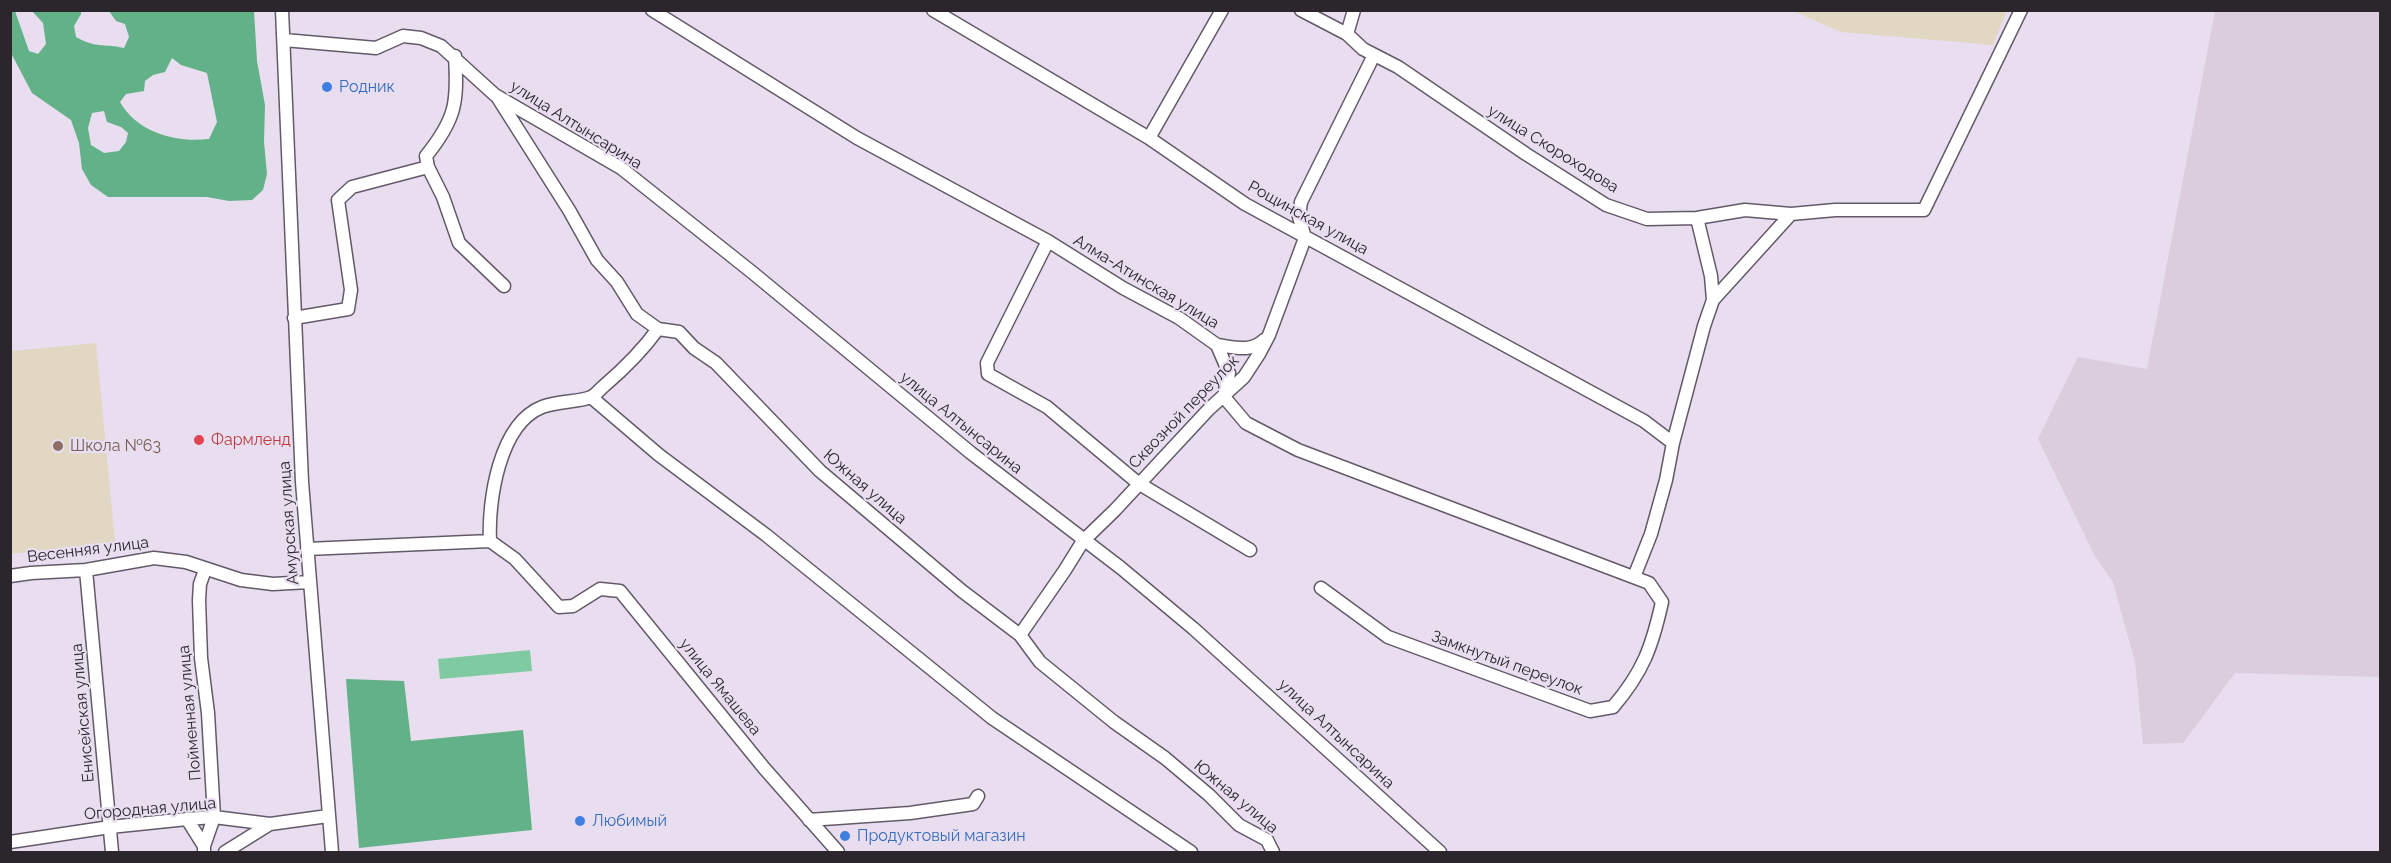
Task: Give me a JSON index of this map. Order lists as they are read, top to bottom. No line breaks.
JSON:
{"streets":{"street":["улица Алтынсарина","улица Скороходова","Рощинская улица","Алма-Атинская улица","Сквозной переулок","Южная улица","Амурская улица","Весенняя улица","Замкнутый переулок","улица Ямашева","Енисейская улица","Пойменная улица","Огородная улица"]},"crossings":[["улица Алтынсарина","Сквозной переулок"],["улица Алтынсарина","Южная улица"],["улица Алтынсарина","Амурская улица"],["Рощинская улица","Сквозной переулок"],["Алма-Атинская улица","Сквозной переулок"],["Сквозной переулок","Южная улица"],["Амурская улица","Весенняя улица"],["Амурская улица","Огородная улица"],["Весенняя улица","Енисейская улица"],["Весенняя улица","Пойменная улица"],["Енисейская улица","Огородная улица"],["Пойменная улица","Огородная улица"]],"places":["Родник","Фармленд","Школа №63","Любимый","Продуктовый магазин"]}
